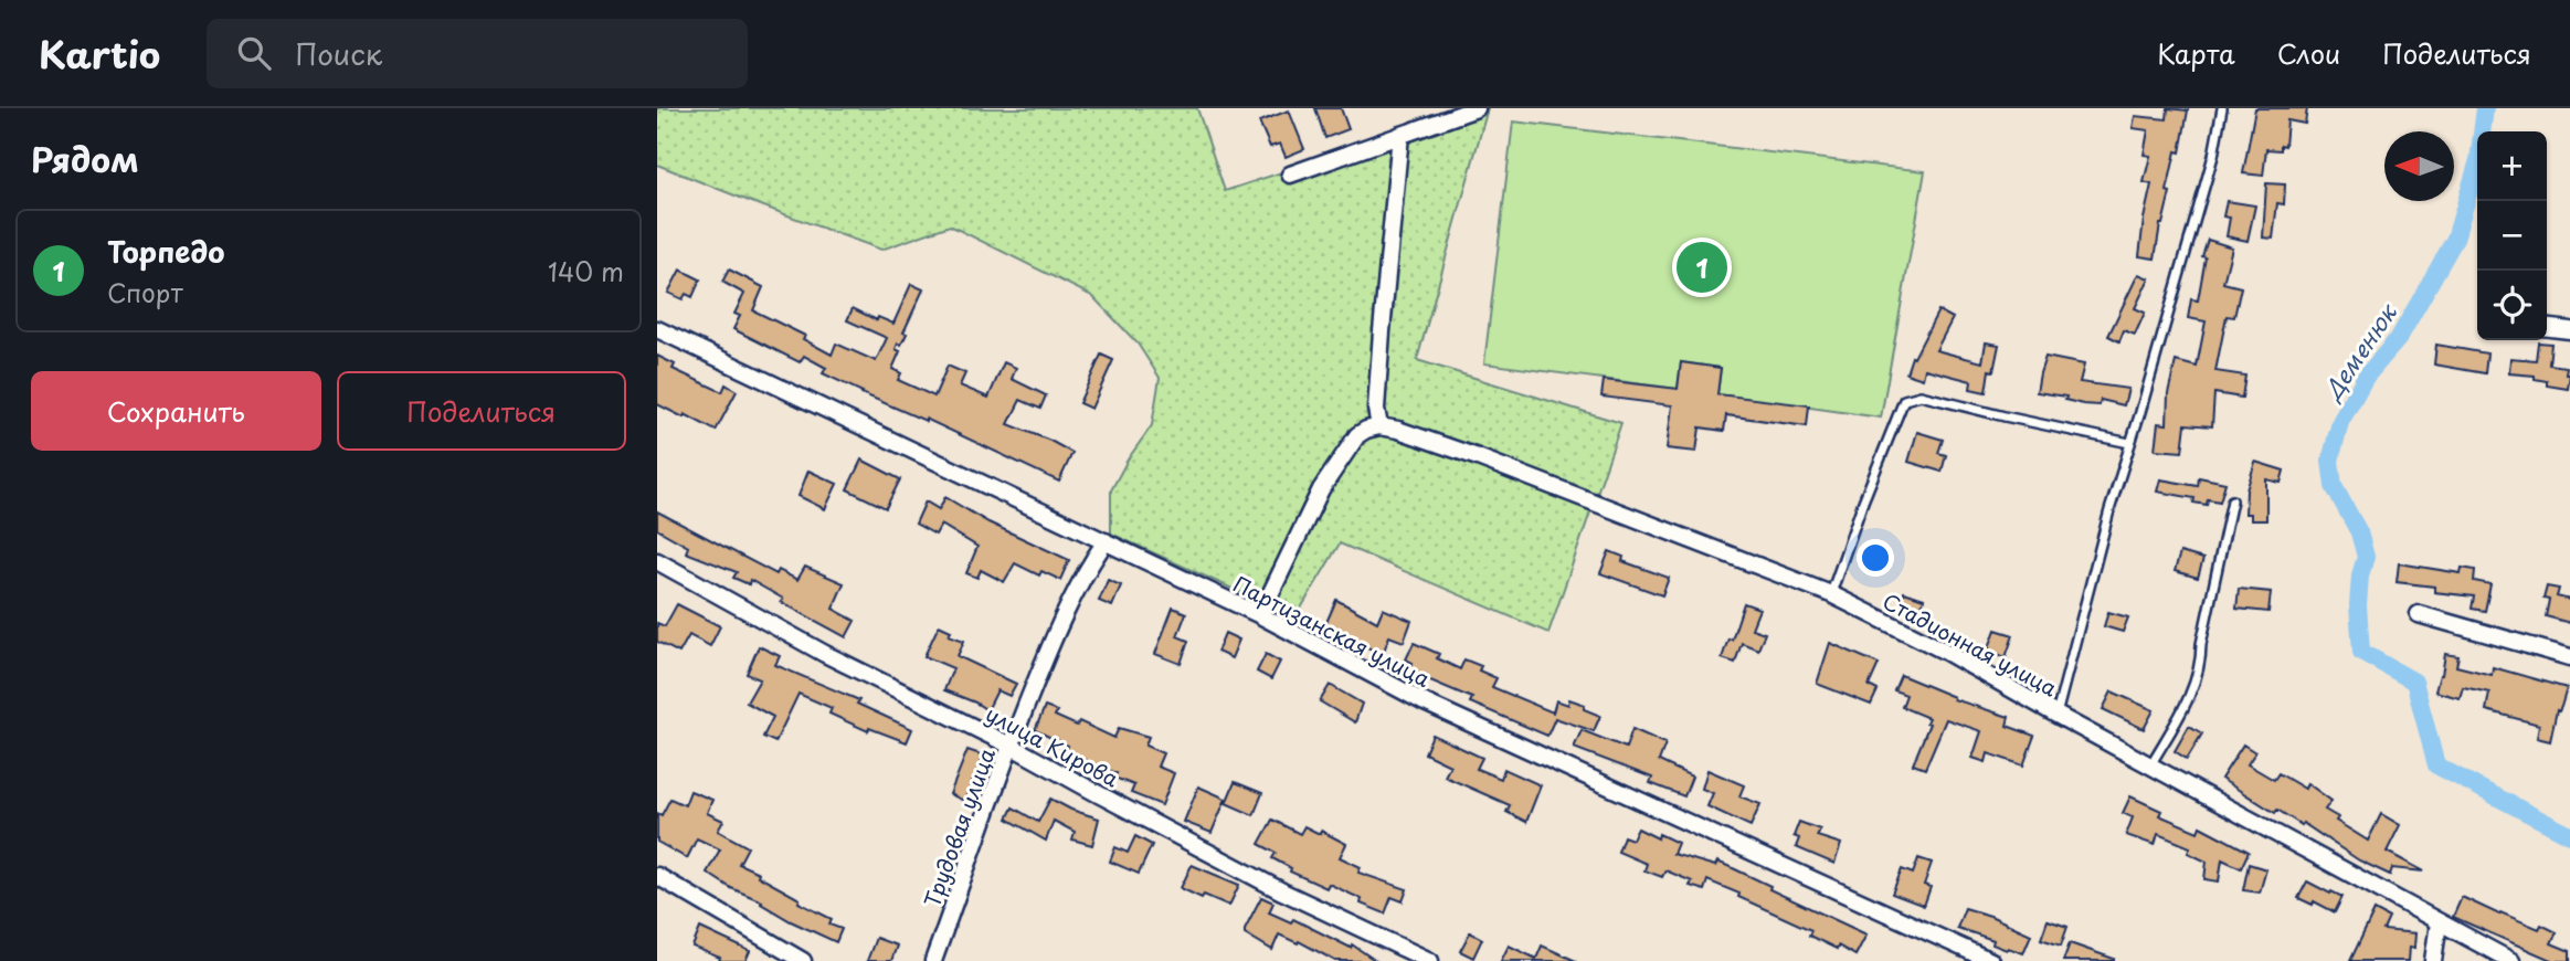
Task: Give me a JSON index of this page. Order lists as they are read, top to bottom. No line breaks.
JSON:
{"streets":{"street":["Партизанская улица","Стадионная улица","улица Кирова","Трудовая улица"]},"crossings":[["Партизанская улица","Трудовая улица"],["улица Кирова","Трудовая улица"]],"water":["Деменюк"],"north":"left","page":{"header":"Kartio","search":"Поиск","nav":["Карта","Слои","Поделиться"],"heading":"Рядом","map_buttons":["+","−"],"list":[{"mark":"1","name":"Торпедо","note":"Спорт","value":"140 m"}],"pins":"1","buttons":["Сохранить","Поделиться"]}}
